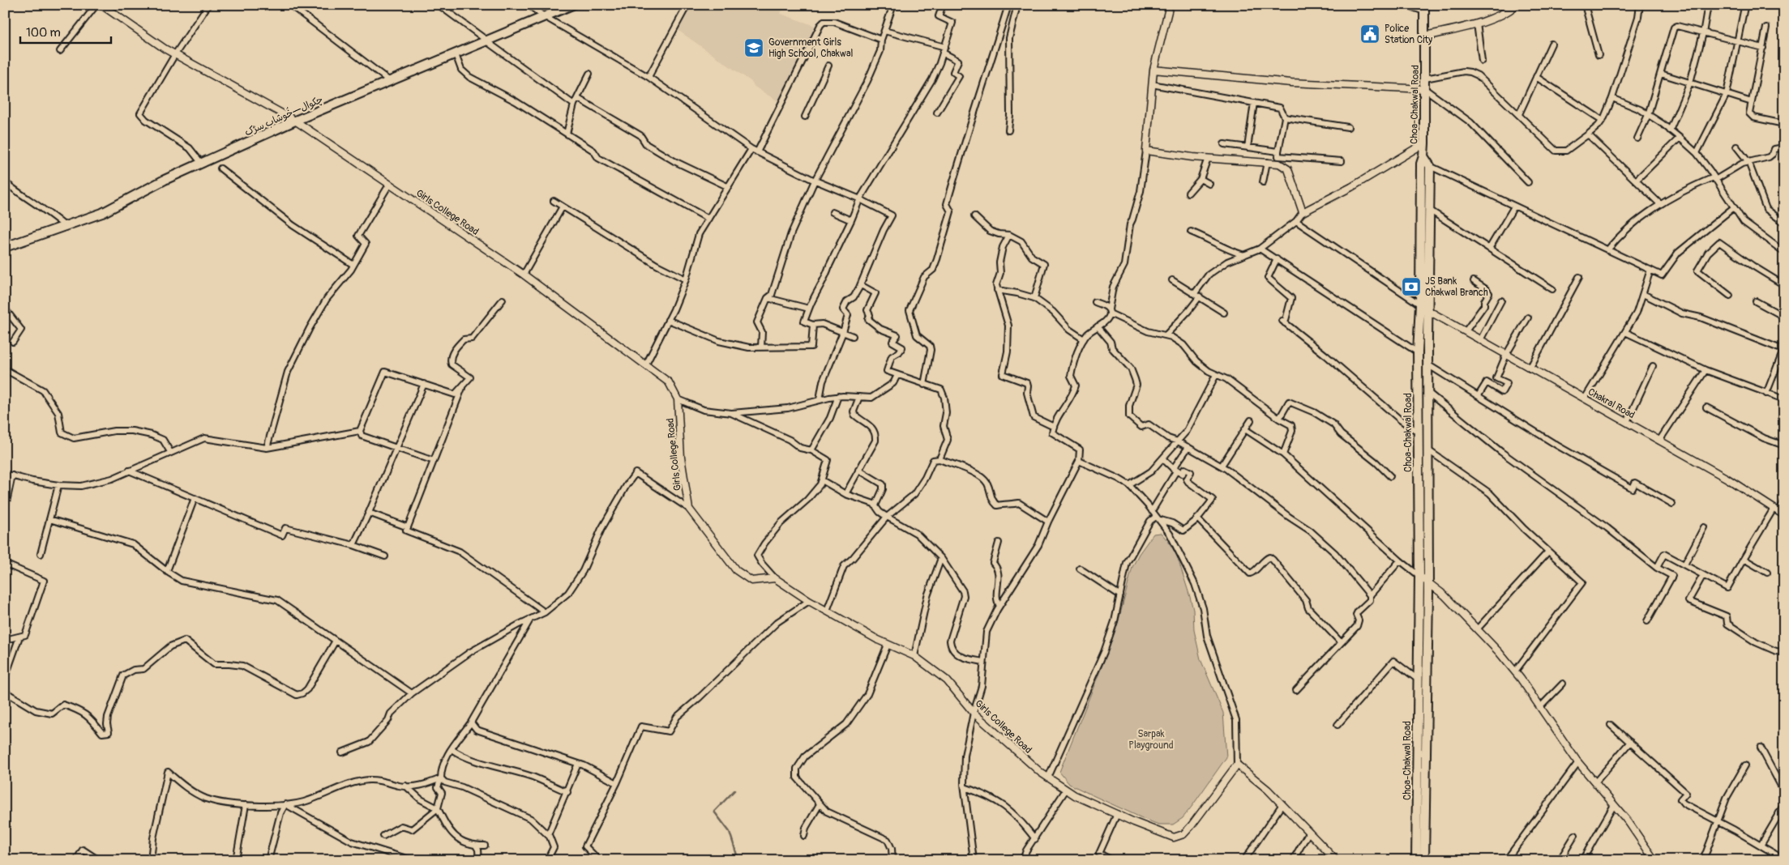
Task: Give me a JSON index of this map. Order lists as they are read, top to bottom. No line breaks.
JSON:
{"streets":{"highway":["Choa-Chakwal Road","چکوال—خُوشاب سڑک"],"street":["Girls College Road","Chakral Road"]},"crossings":[["چکوال—خُوشاب سڑک","Girls College Road"]],"parks":["Sarpak Playground"],"places":{"public building":["Police Station City"],"school or university":["Government Girls High School, Chakwal"],"bank":["JS Bank Chakwal Branch"]},"scale_bar":"100 m"}
